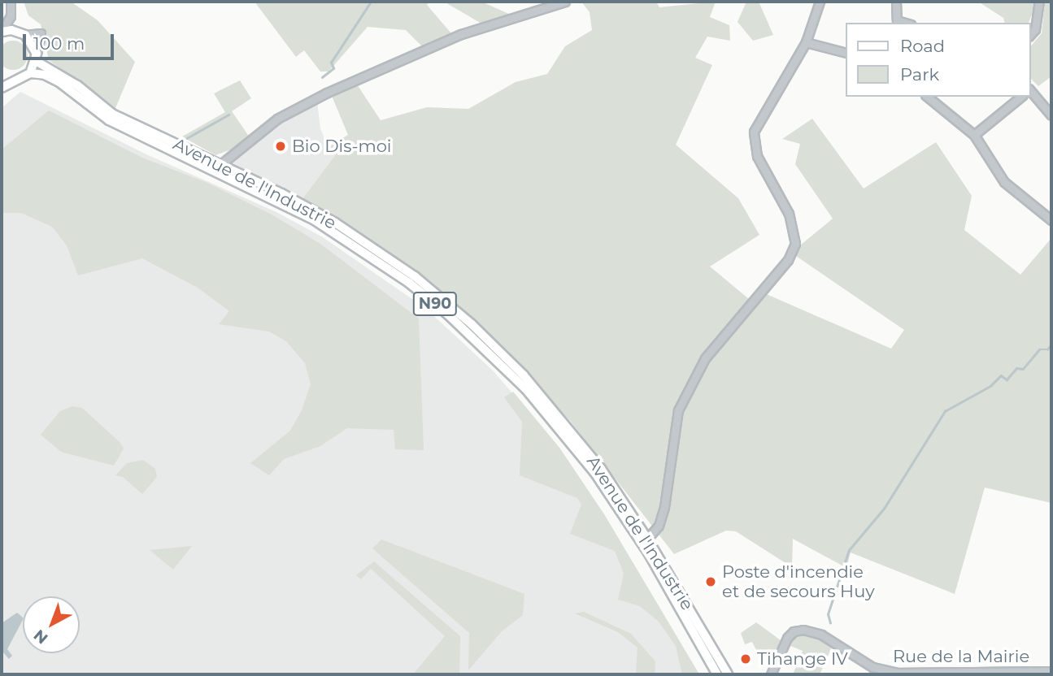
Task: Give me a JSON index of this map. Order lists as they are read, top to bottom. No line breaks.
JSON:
{"streets":{"main road":["Avenue de l'Industrie","N90"],"street":["Rue de la Mairie"]},"crossings":[["Avenue de l'Industrie","N90"]],"places":["Bio Dis-moi","Poste d'incendie et de secours Huy","Tihange IV"],"legend":["Road","Park"],"scale_bar":"100 m","north":"bottom left"}
